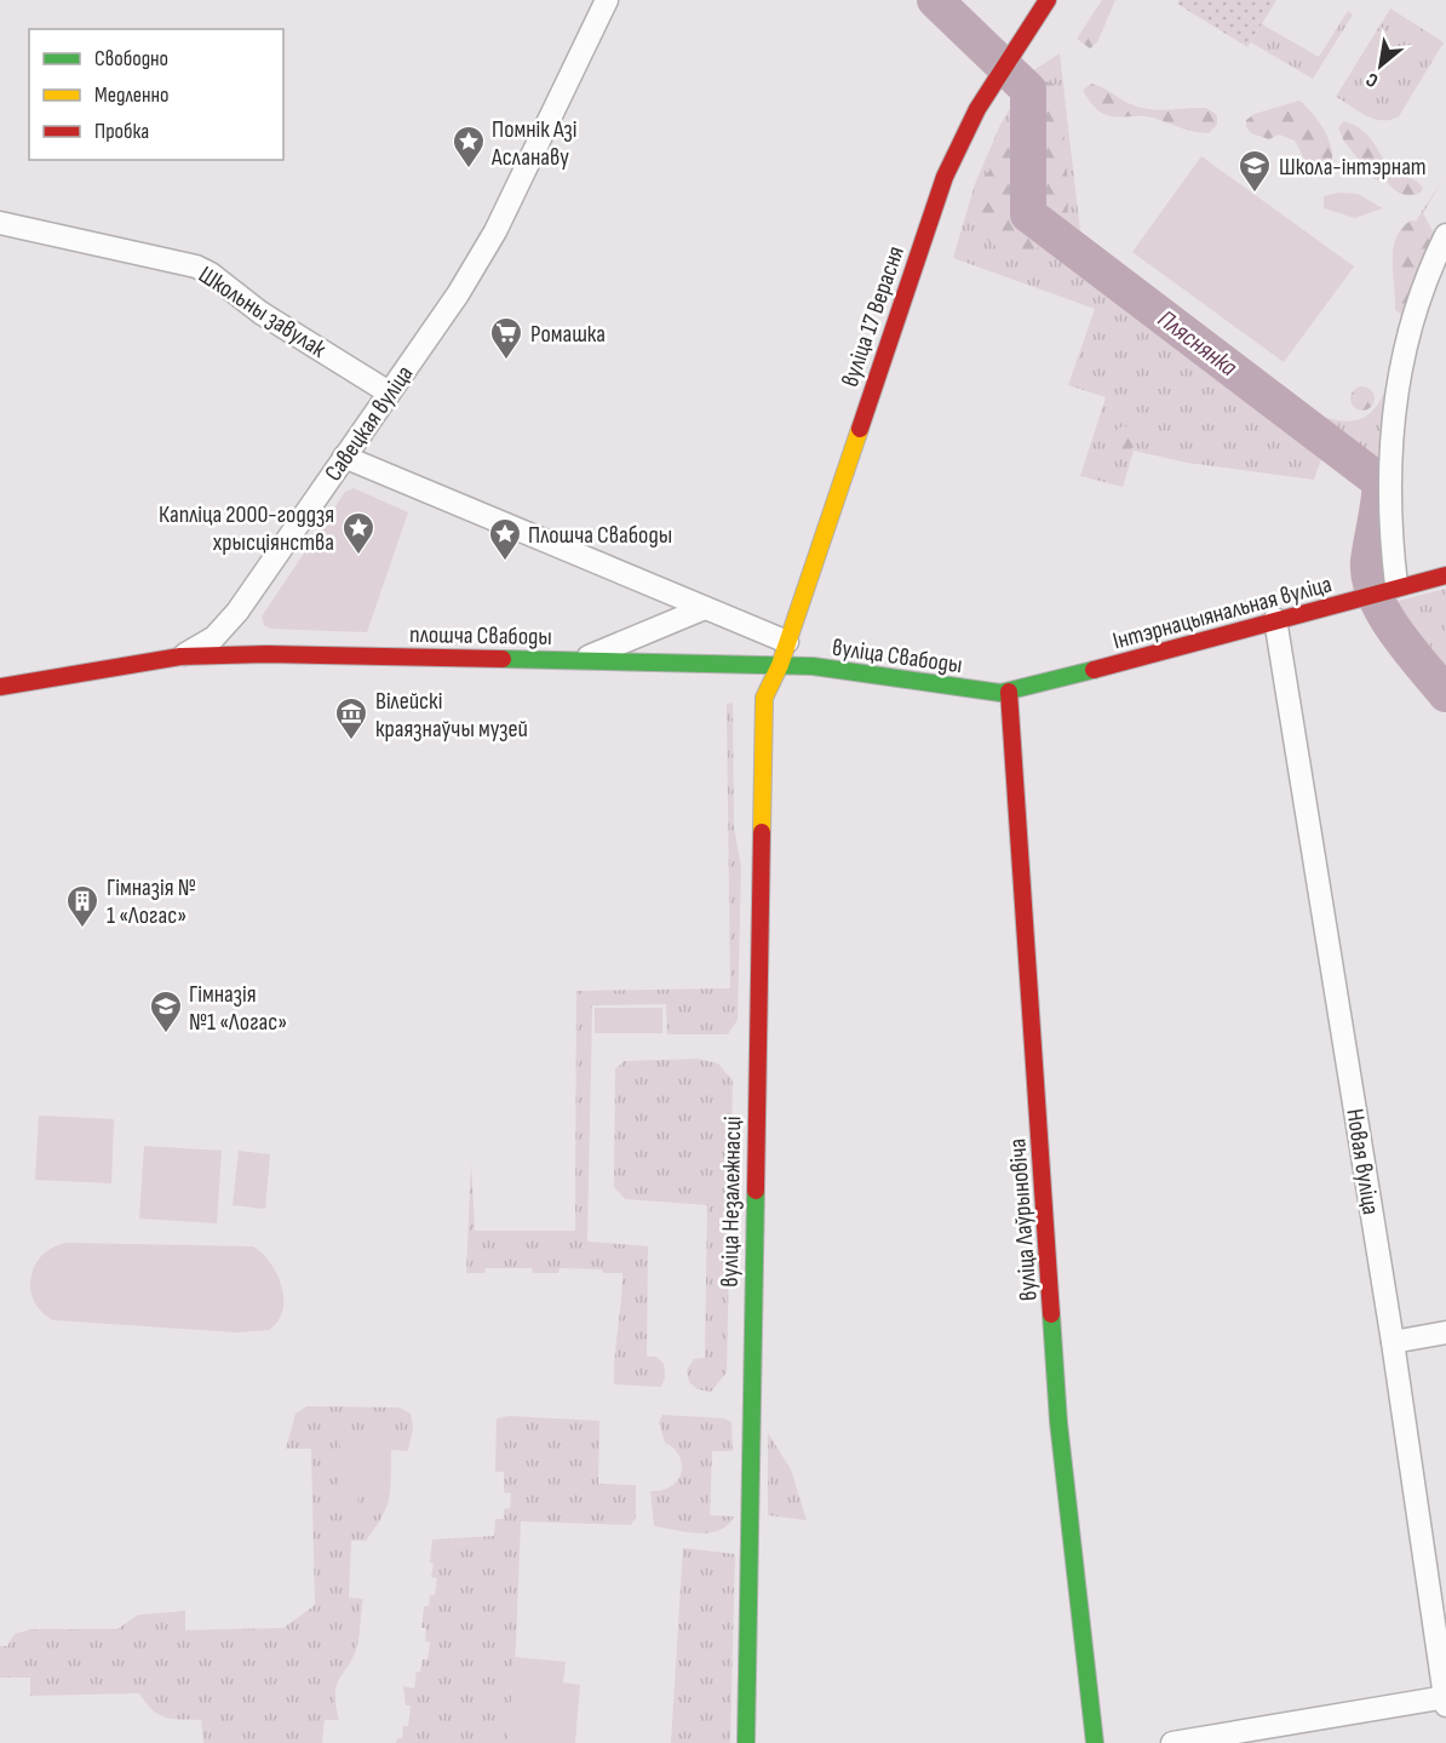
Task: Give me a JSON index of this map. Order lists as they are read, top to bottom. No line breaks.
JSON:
{"streets":{"main road":["вуліца 17 Верасня","Савецкая вуліца","Інтэрнацыянальная вуліца","плошча Свабоды","вуліца Свабоды","вуліца Незалежнасці","вуліца Лаўрыновіча"],"street":["Школьны завулак","Новая вуліца"]},"crossings":[["Школьны завулак","Савецкая вуліца"],["вуліца 17 Верасня","плошча Свабоды"],["вуліца 17 Верасня","вуліца Свабоды"],["вуліца 17 Верасня","вуліца Незалежнасці"],["Савецкая вуліца","плошча Свабоды"],["Інтэрнацыянальная вуліца","вуліца Свабоды"],["Інтэрнацыянальная вуліца","Новая вуліца"],["Інтэрнацыянальная вуліца","вуліца Лаўрыновіча"],["плошча Свабоды","вуліца Свабоды"],["плошча Свабоды","вуліца Незалежнасці"],["вуліца Свабоды","вуліца Незалежнасці"],["вуліца Свабоды","вуліца Лаўрыновіча"]],"water":["Пляснянка"],"places":{"place":["Помнік Азі Асланаву","Капліца 2000-годдзя хрысціянства","Плошча Свабоды"],"school or university":["Школа-інтэрнат","Гімназія №1 «Логас»"],"supermarket":["Ромашка"],"museum":["Вілейскі краязнаўчы музей"],"building":["Гімназія № 1 «Логас»"]},"legend":["Свободно","Медленно","Пробка"],"north":"bottom left"}
